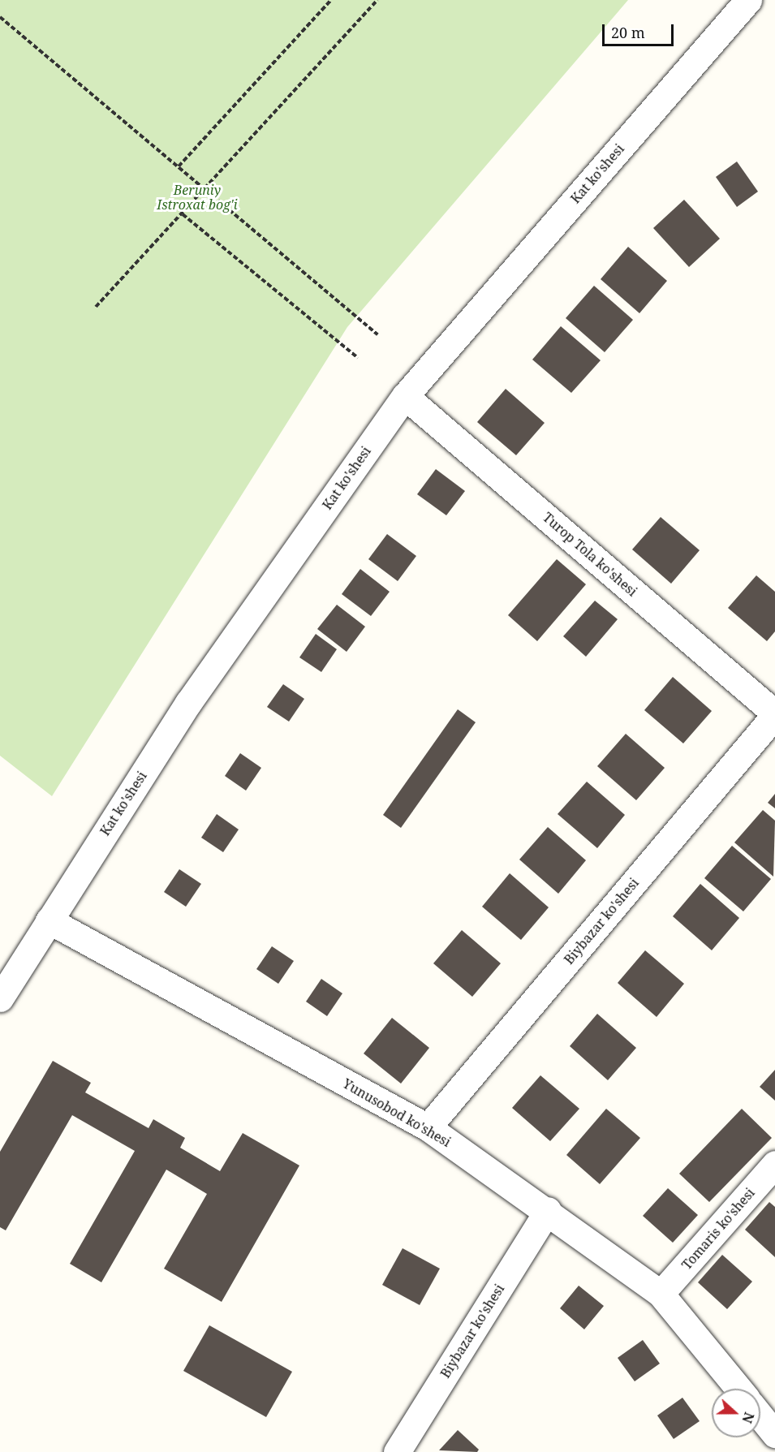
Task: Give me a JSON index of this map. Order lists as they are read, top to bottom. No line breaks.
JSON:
{"streets":{"street":["Kat ko'shesi","Turop Tola ko'shesi","Biybazar ko'shesi","Yunusobod ko'shesi","Tomaris ko'shesi"]},"crossings":[["Kat ko'shesi","Turop Tola ko'shesi"],["Kat ko'shesi","Yunusobod ko'shesi"],["Turop Tola ko'shesi","Biybazar ko'shesi"],["Biybazar ko'shesi","Yunusobod ko'shesi"],["Yunusobod ko'shesi","Tomaris ko'shesi"]],"parks":["Beruniy Istroxat bog'i"],"scale_bar":"20 m","north":"right"}
